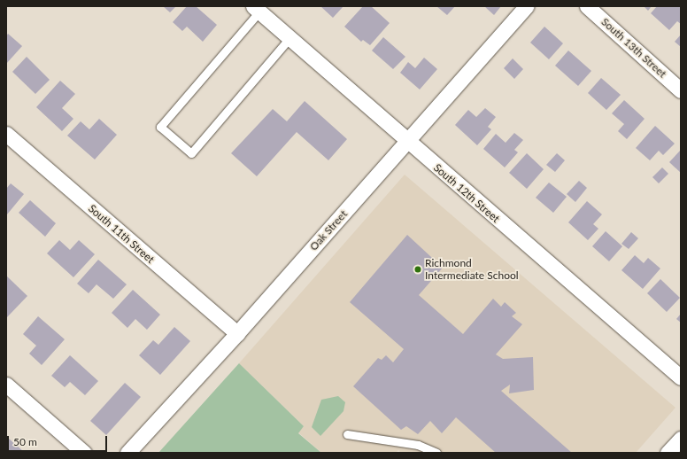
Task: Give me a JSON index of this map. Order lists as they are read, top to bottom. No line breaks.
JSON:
{"streets":{"street":["South 13th Street","South 12th Street","Oak Street","South 11th Street"]},"crossings":[["South 12th Street","Oak Street"],["Oak Street","South 11th Street"]],"places":["Richmond Intermediate School"],"scale_bar":"50 m"}
